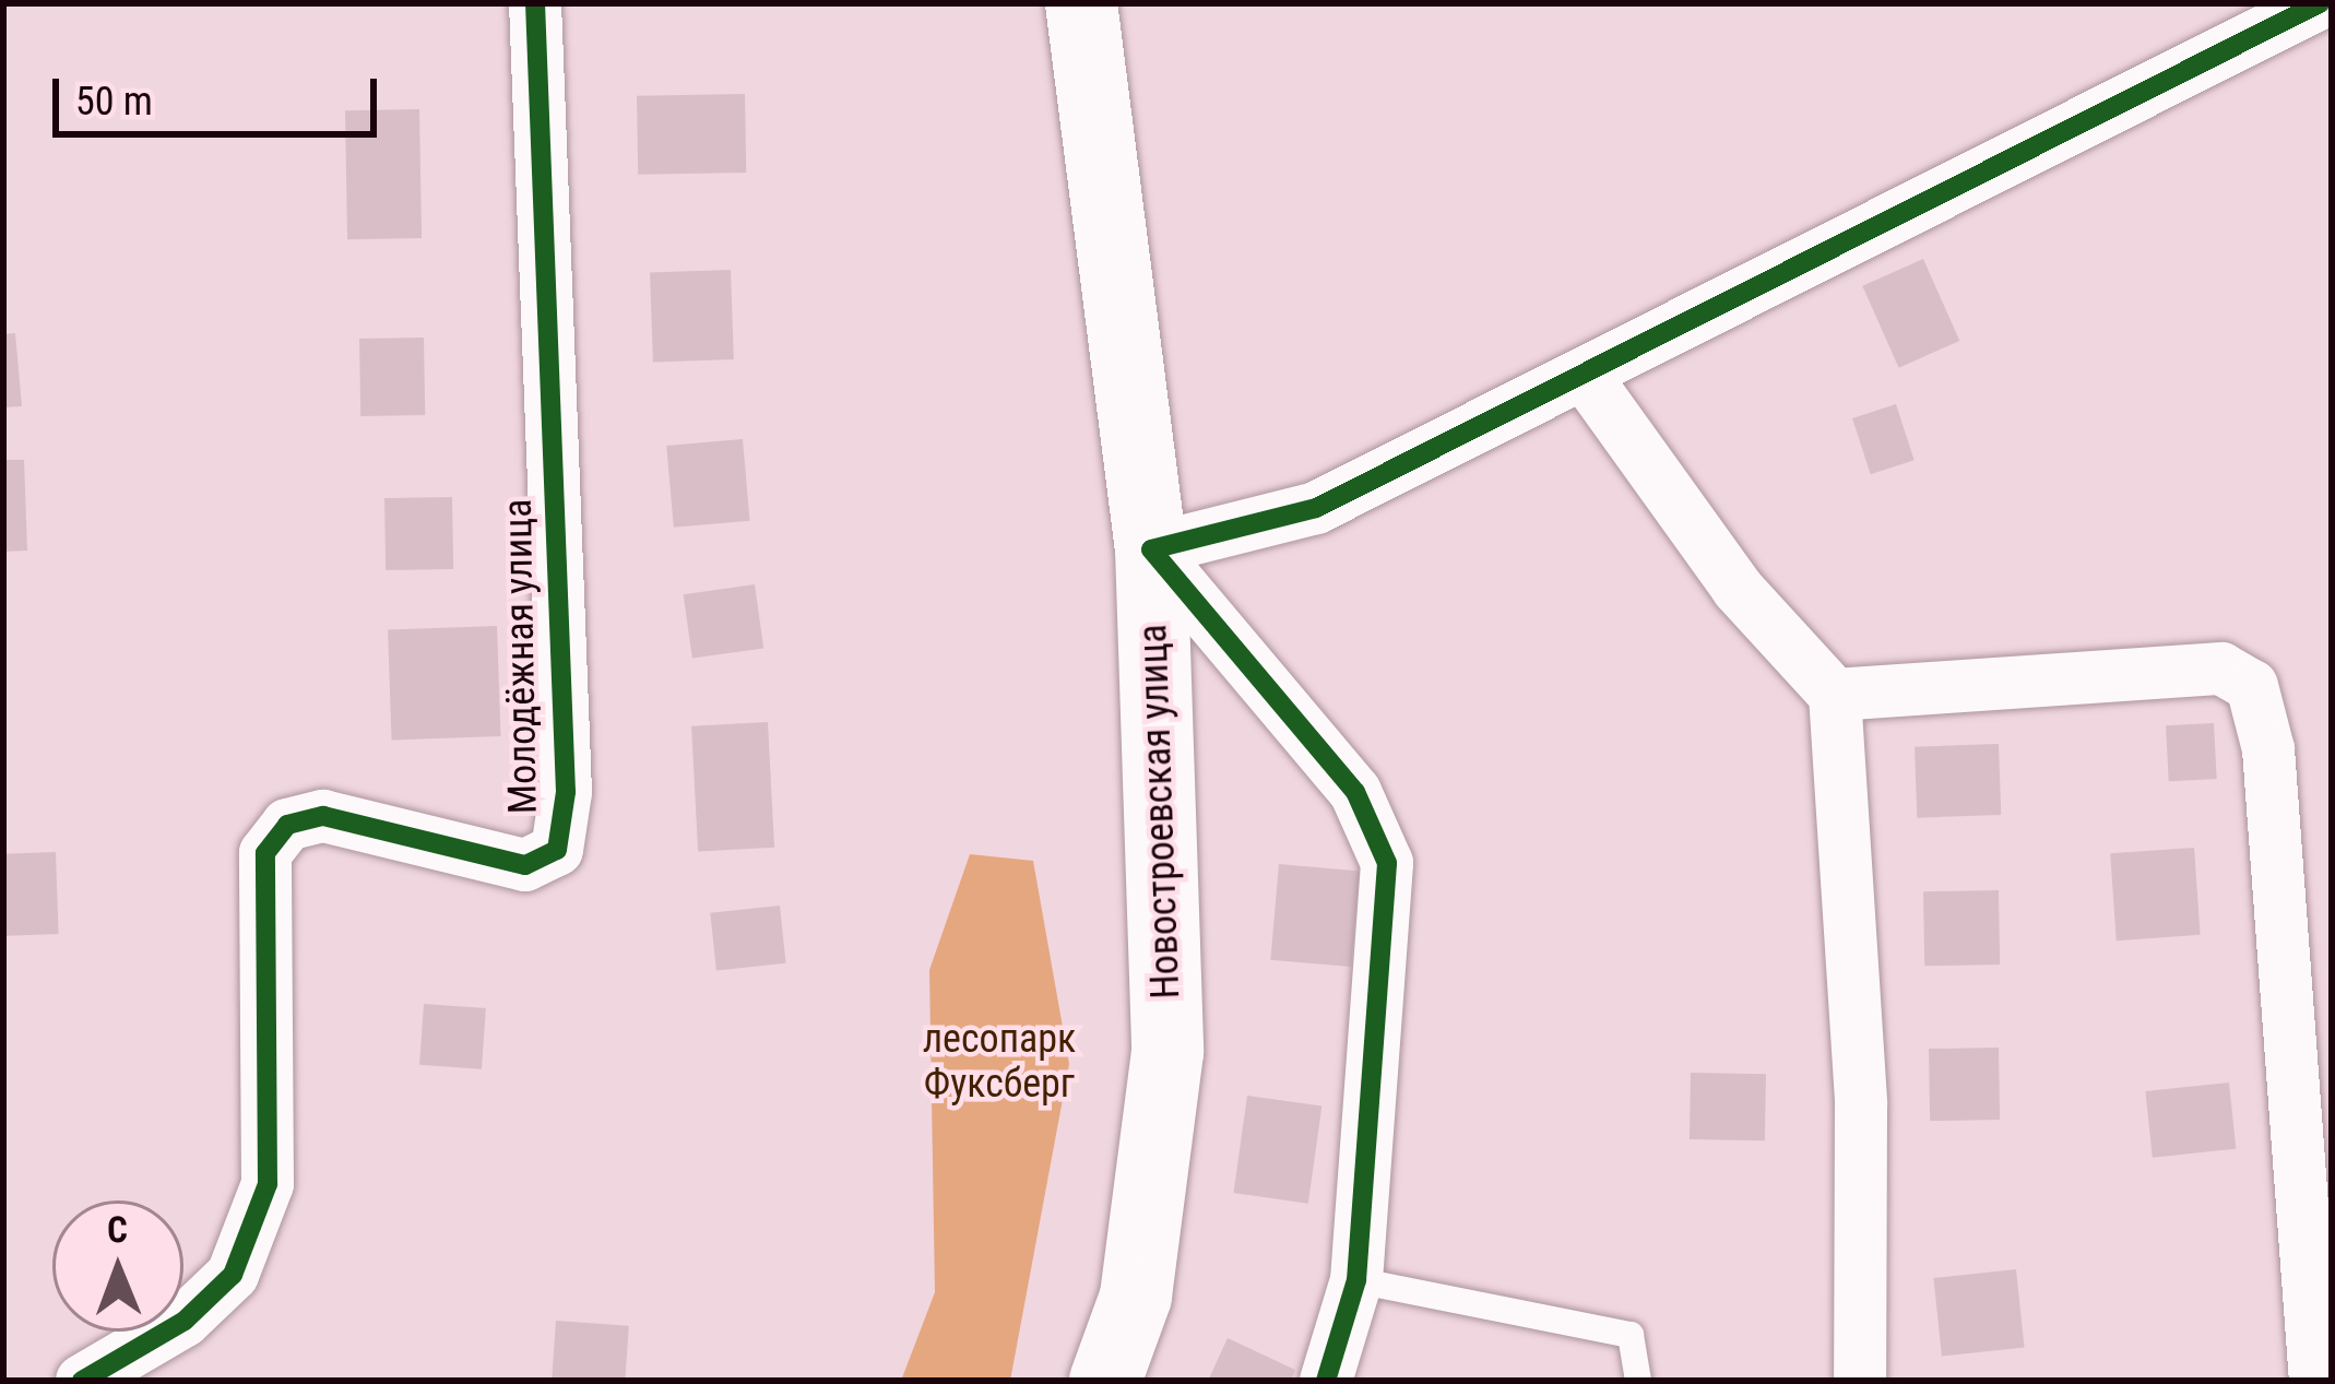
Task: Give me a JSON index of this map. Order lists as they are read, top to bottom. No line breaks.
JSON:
{"streets":{"main road":["Новостроевская улица"],"street":["Молодёжная улица"]},"parks":["лесопарк Фуксберг"],"scale_bar":"50 m","north":"top"}
